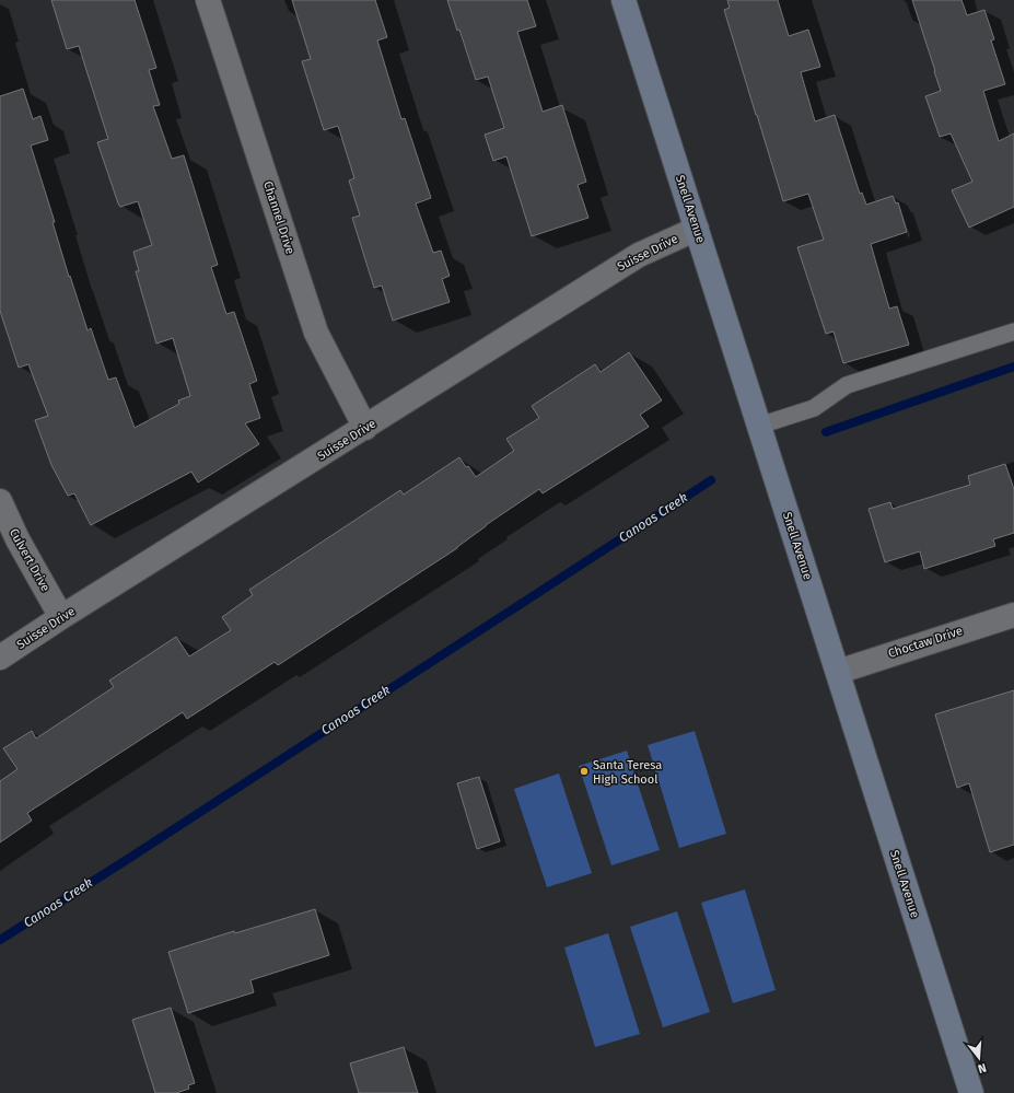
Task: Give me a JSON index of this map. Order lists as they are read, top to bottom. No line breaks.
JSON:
{"streets":{"street":["Snell Avenue","Channel Drive","Suisse Drive","Culvert Drive","Choctaw Drive"]},"crossings":[["Snell Avenue","Suisse Drive"],["Snell Avenue","Choctaw Drive"],["Channel Drive","Suisse Drive"],["Suisse Drive","Culvert Drive"]],"water":["Canoas Creek"],"places":["Santa Teresa High School"],"north":"bottom"}
